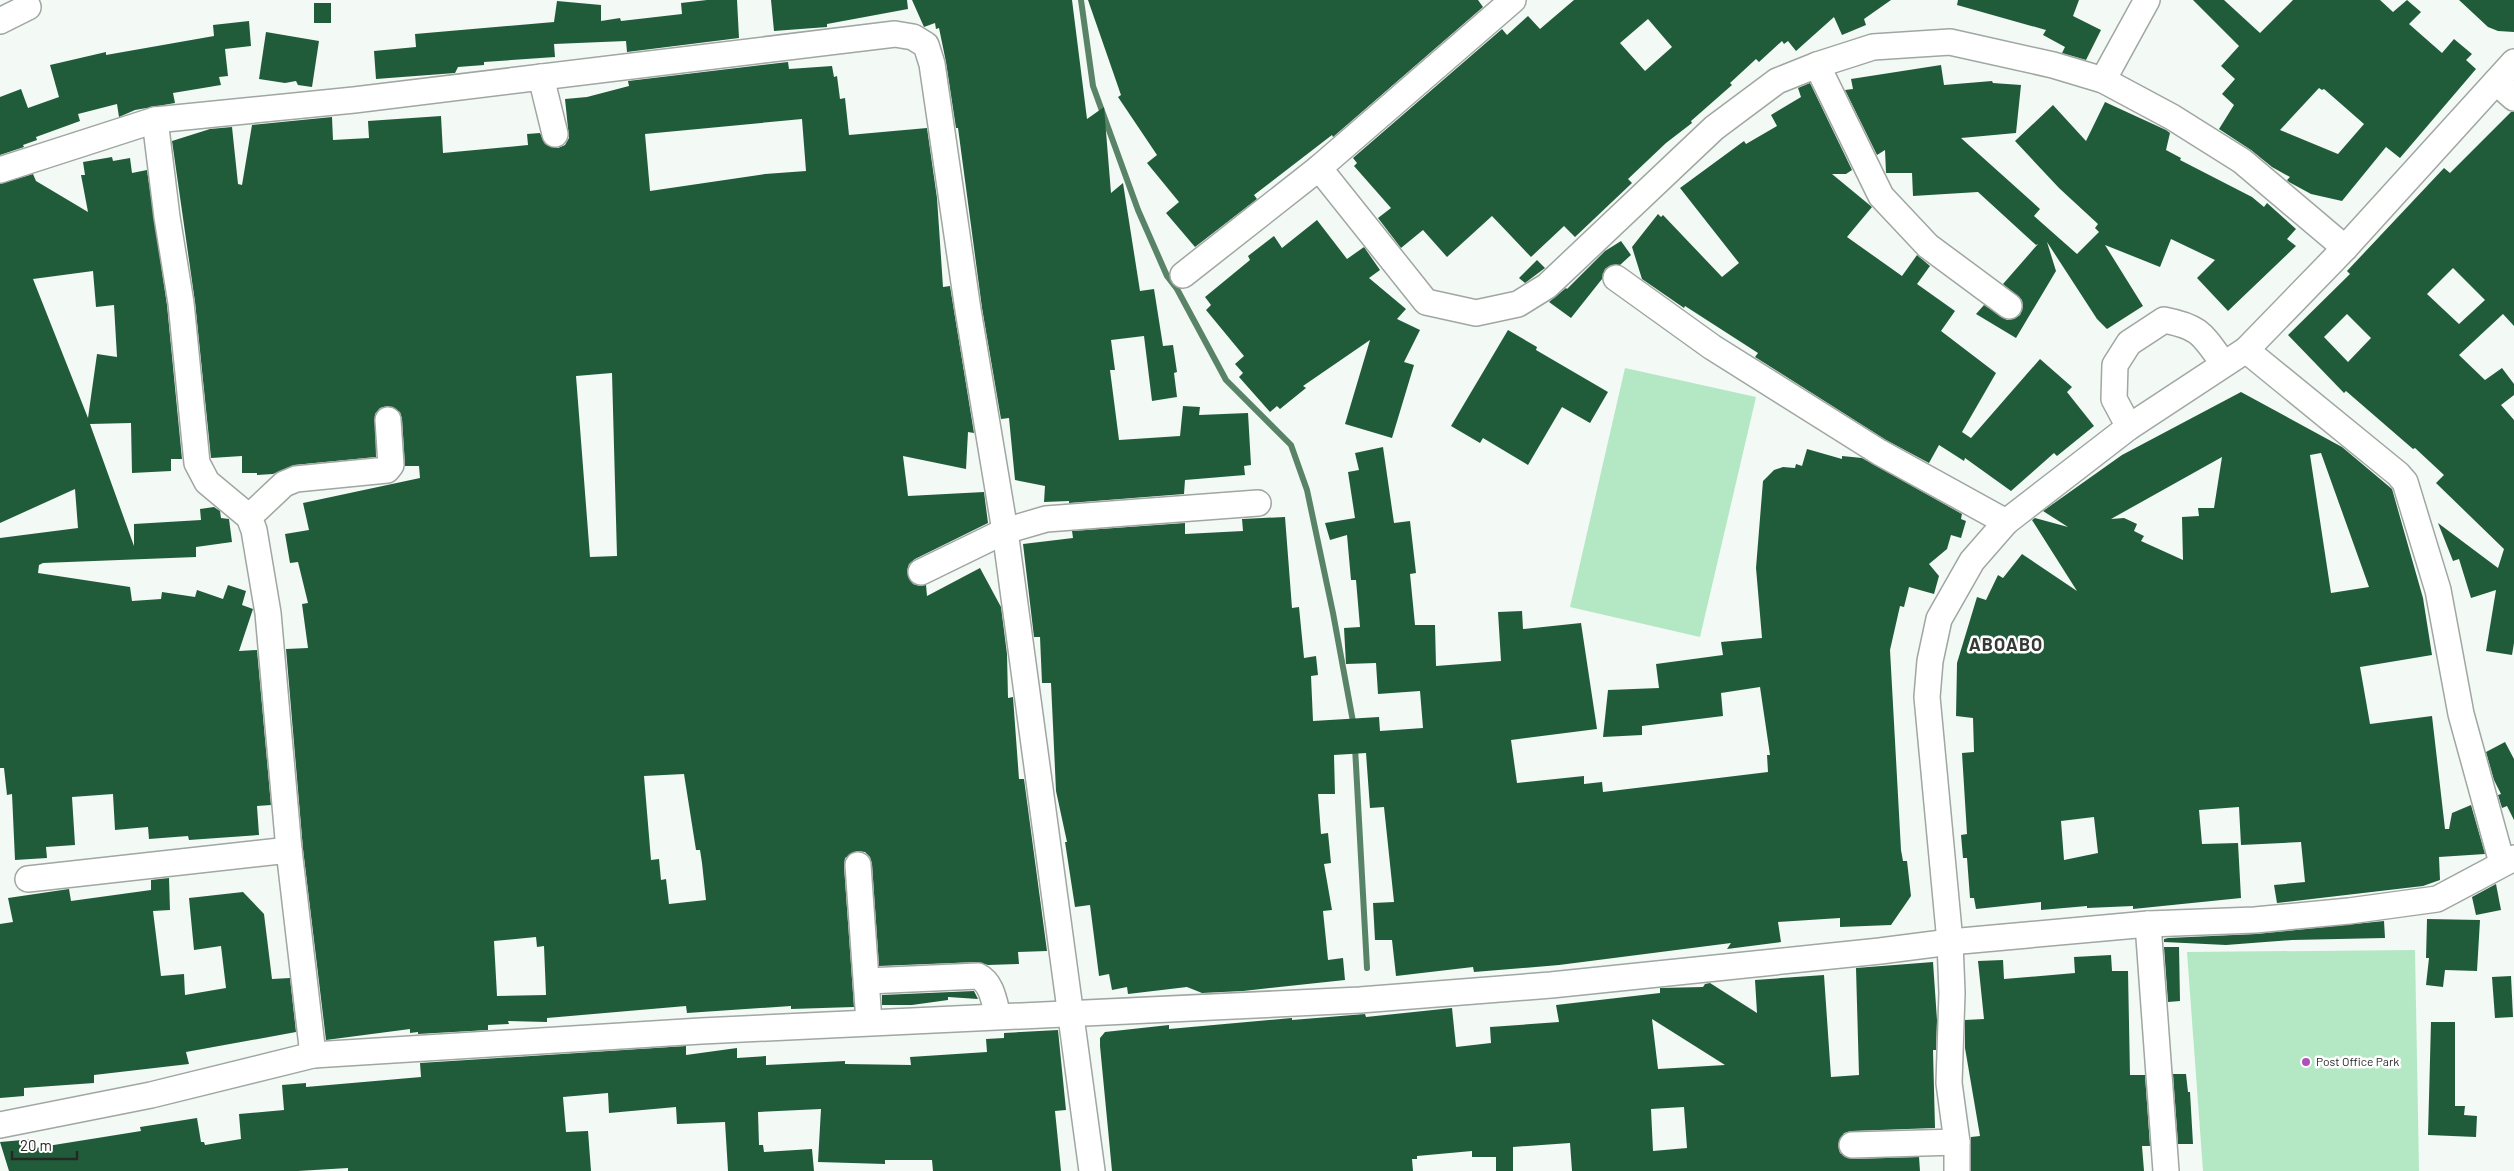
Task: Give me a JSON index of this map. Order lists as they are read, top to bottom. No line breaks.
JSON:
{"districts":["ABOABO"],"places":["Post Office Park"],"scale_bar":"20 m"}
